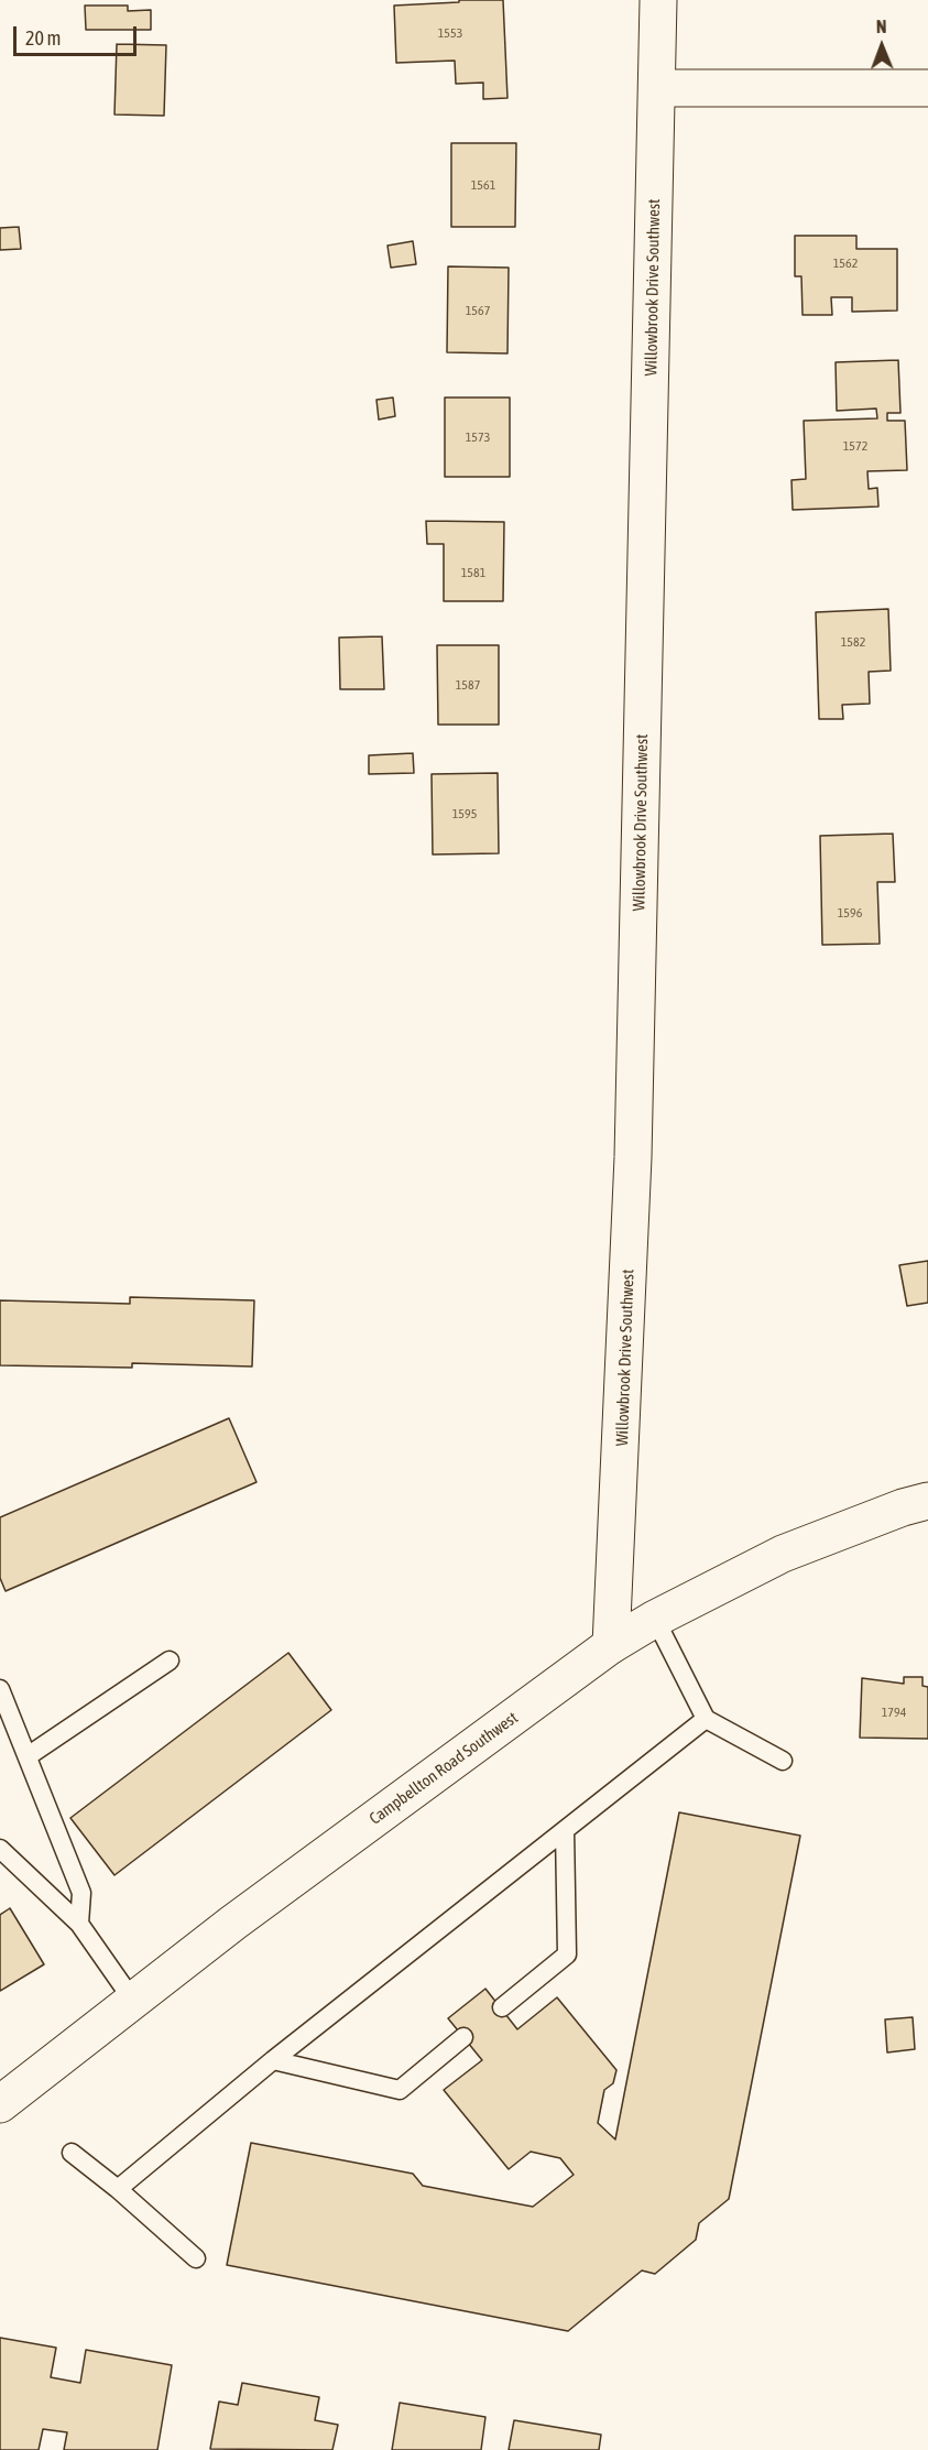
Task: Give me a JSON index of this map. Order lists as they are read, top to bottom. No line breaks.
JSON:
{"streets":{"street":["Willowbrook Drive Southwest","Campbellton Road Southwest"]},"crossings":[["Willowbrook Drive Southwest","Campbellton Road Southwest"]],"house_numbers":["1553","1561","1562","1567","1573","1572","1581","1582","1587","1595","1596","1794"],"scale_bar":"20 m","north":"top"}
